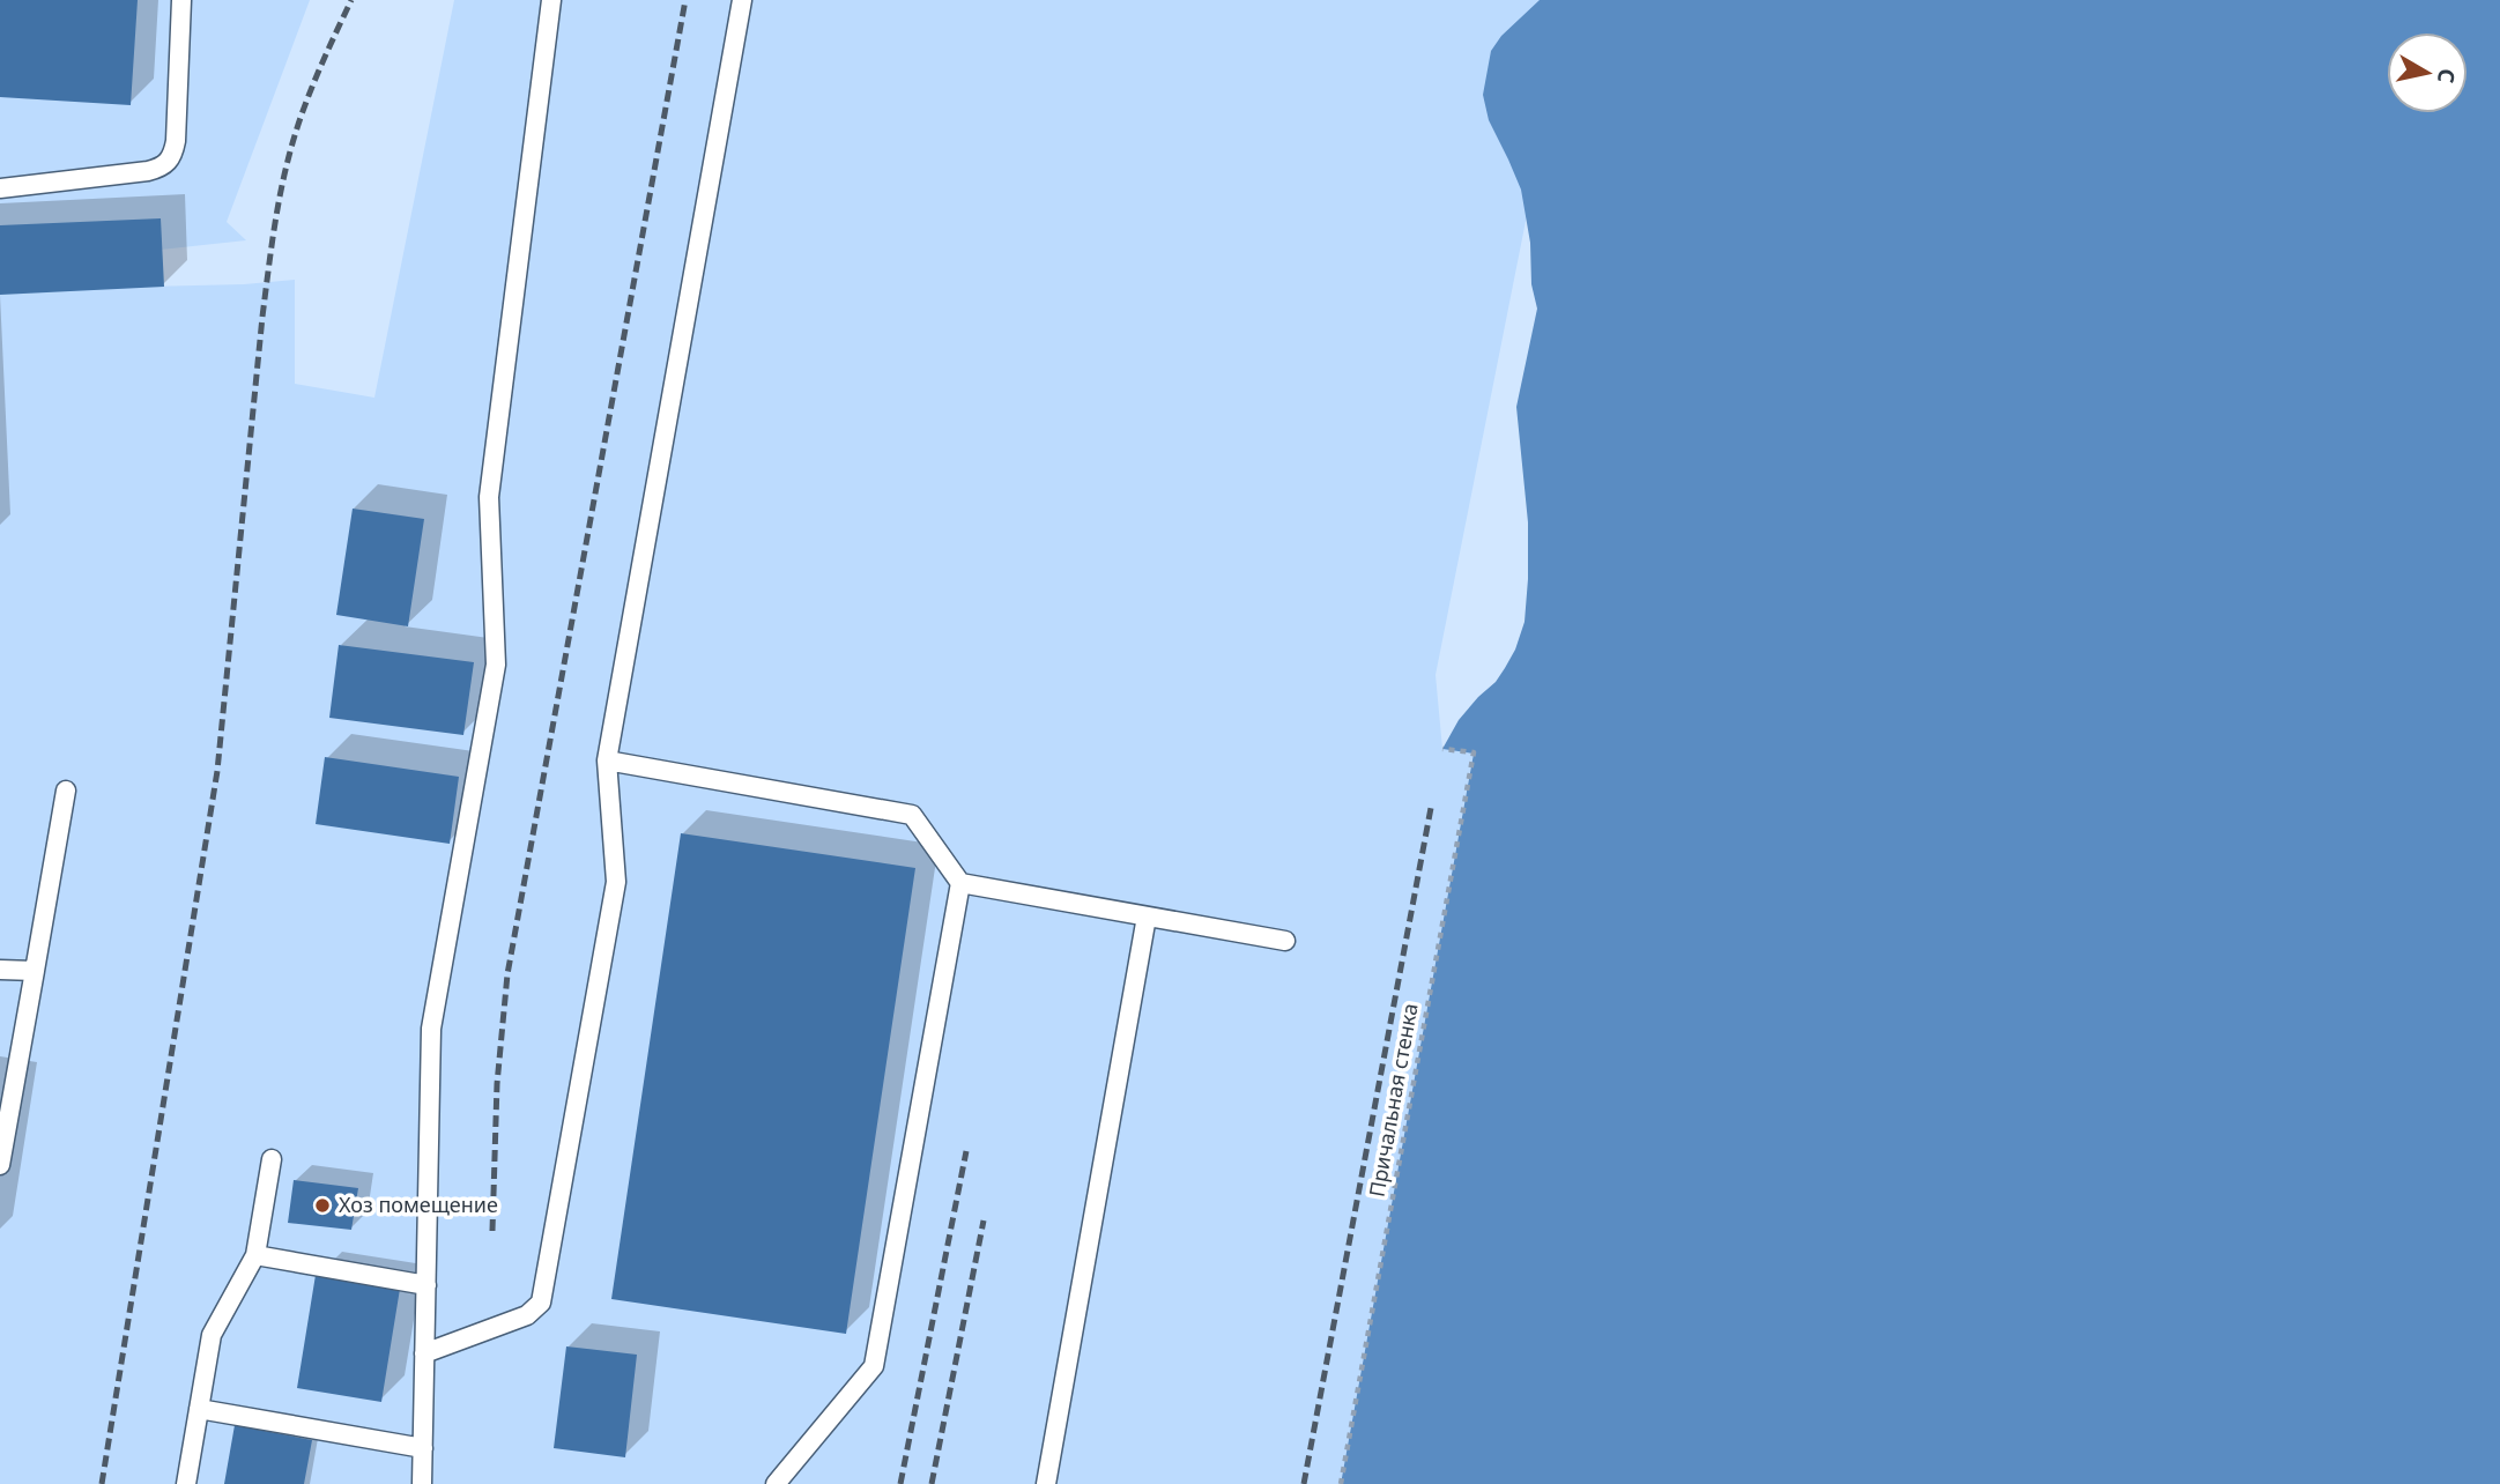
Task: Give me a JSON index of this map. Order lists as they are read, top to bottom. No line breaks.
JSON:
{"streets":{"path":["Причальная стенка"]},"places":["Хоз помещение"],"north":"right"}
